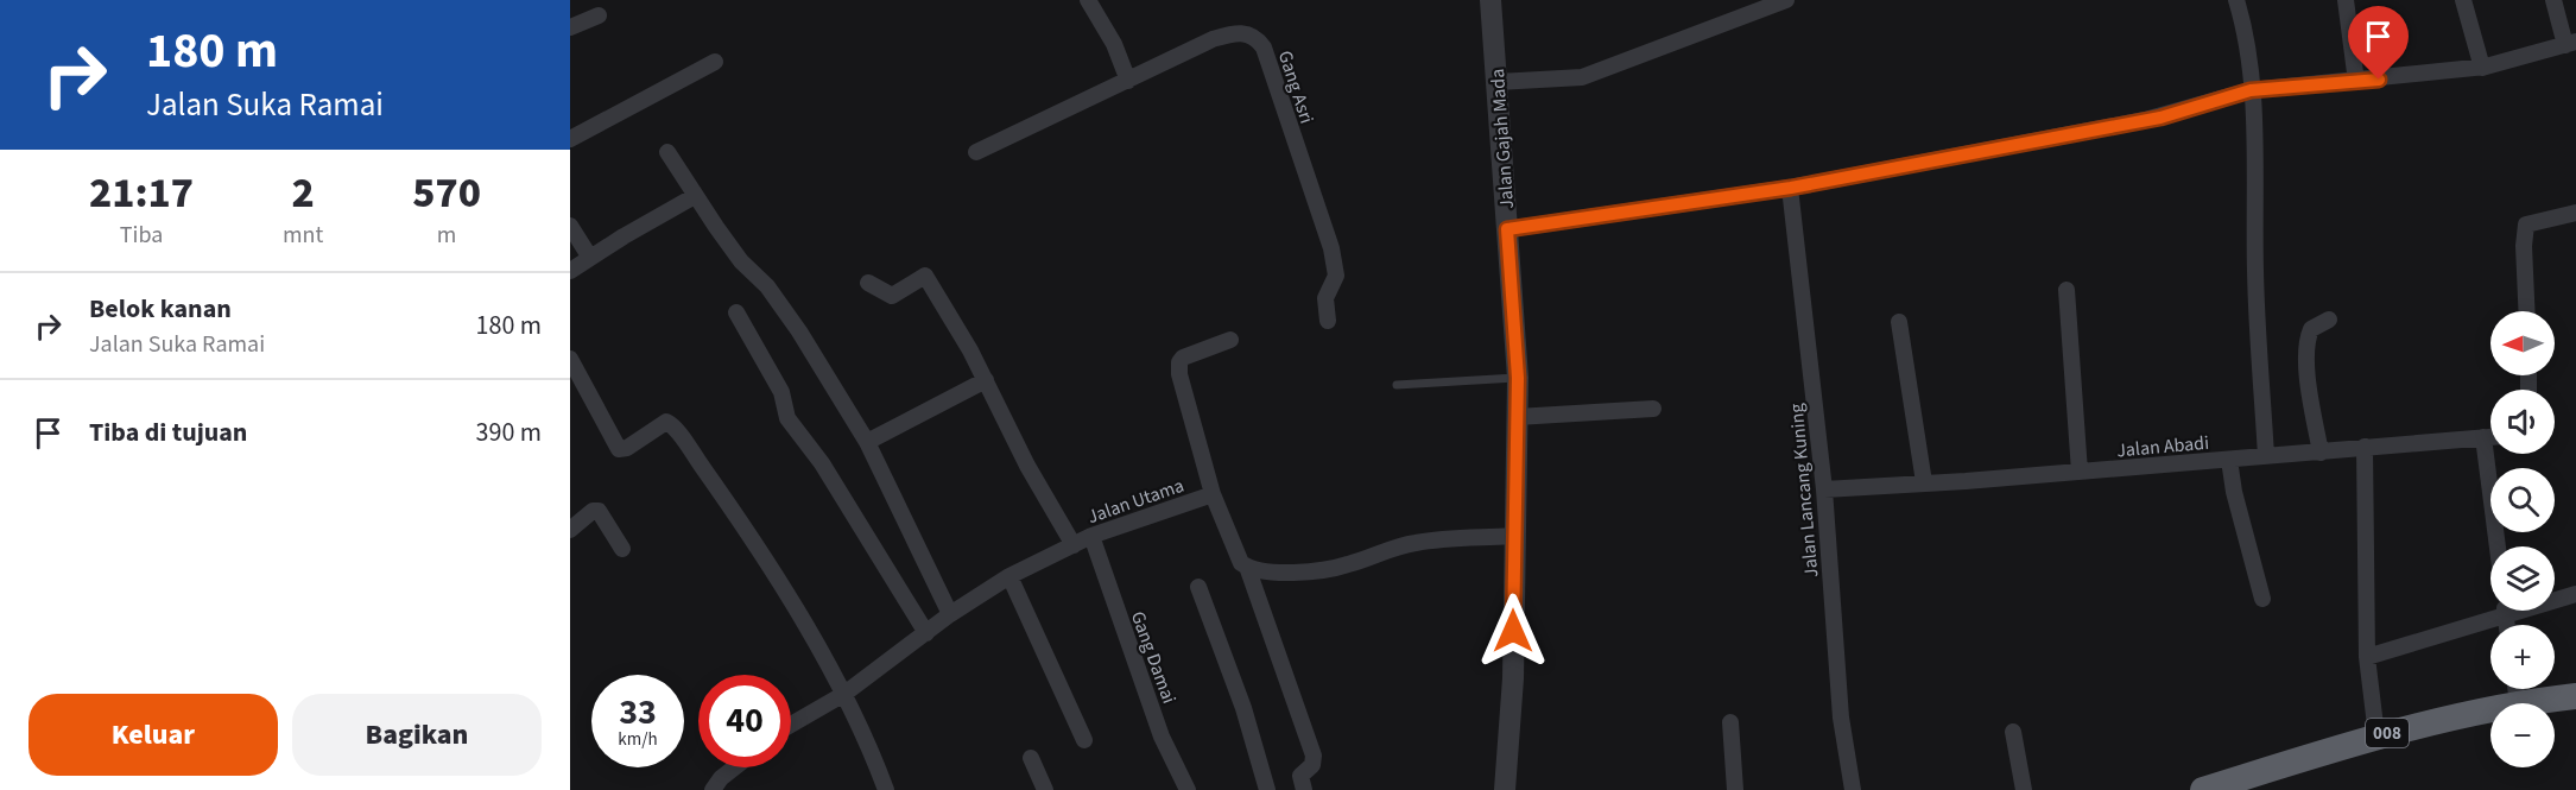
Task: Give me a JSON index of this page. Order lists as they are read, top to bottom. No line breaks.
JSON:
{"streets":{"highway":["008"],"street":["Gang Asri","Jalan Gajah Mada","Jalan Abadi","Jalan Lancang Kuning","Jalan Utama","Gang Damai"]},"crossings":[["Jalan Abadi","Jalan Lancang Kuning"],["Jalan Utama","Gang Damai"]],"north":"left","page":{"turn":["180 m","Jalan Suka Ramai"],"eta":["21:17","Tiba","2","mnt","570","m"],"list":[{"name":"Belok kanan","note":"Jalan Suka Ramai","value":"180 m"},{"name":"Tiba di tujuan","value":"390 m"}],"map_buttons":["+","−"],"speed":"33 km/h","limit":"40","buttons":["Keluar","Bagikan"]}}
